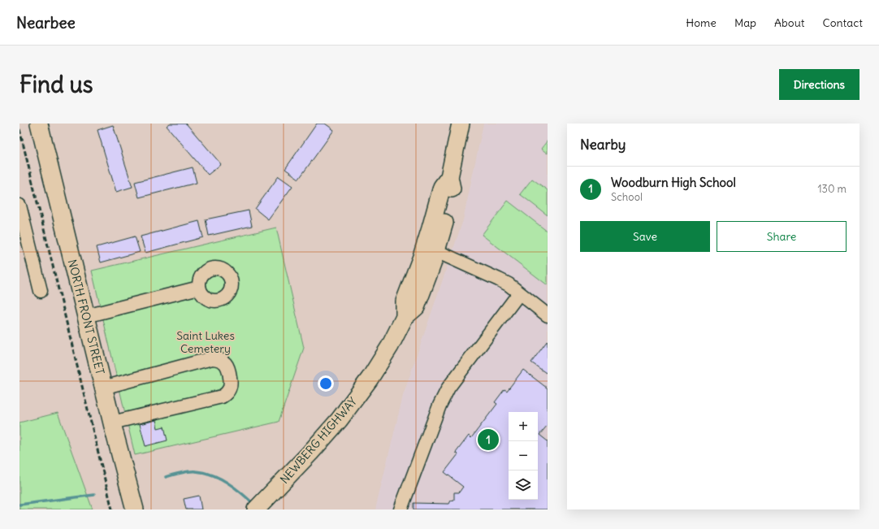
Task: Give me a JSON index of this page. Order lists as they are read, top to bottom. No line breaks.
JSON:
{"streets":{"main road":["NORTH FRONT STREET","NEWBERG HIGHWAY"]},"parks":["Saint Lukes Cemetery"],"page":{"header":"Nearbee","nav":["Home","Map","About","Contact"],"buttons":["Directions",["Save","Share"]],"title":"Find us","heading":"Nearby","list":[{"mark":"1","name":"Woodburn High School","note":"School","value":"130 m"}],"map_buttons":["+","−"],"pins":"1"}}
